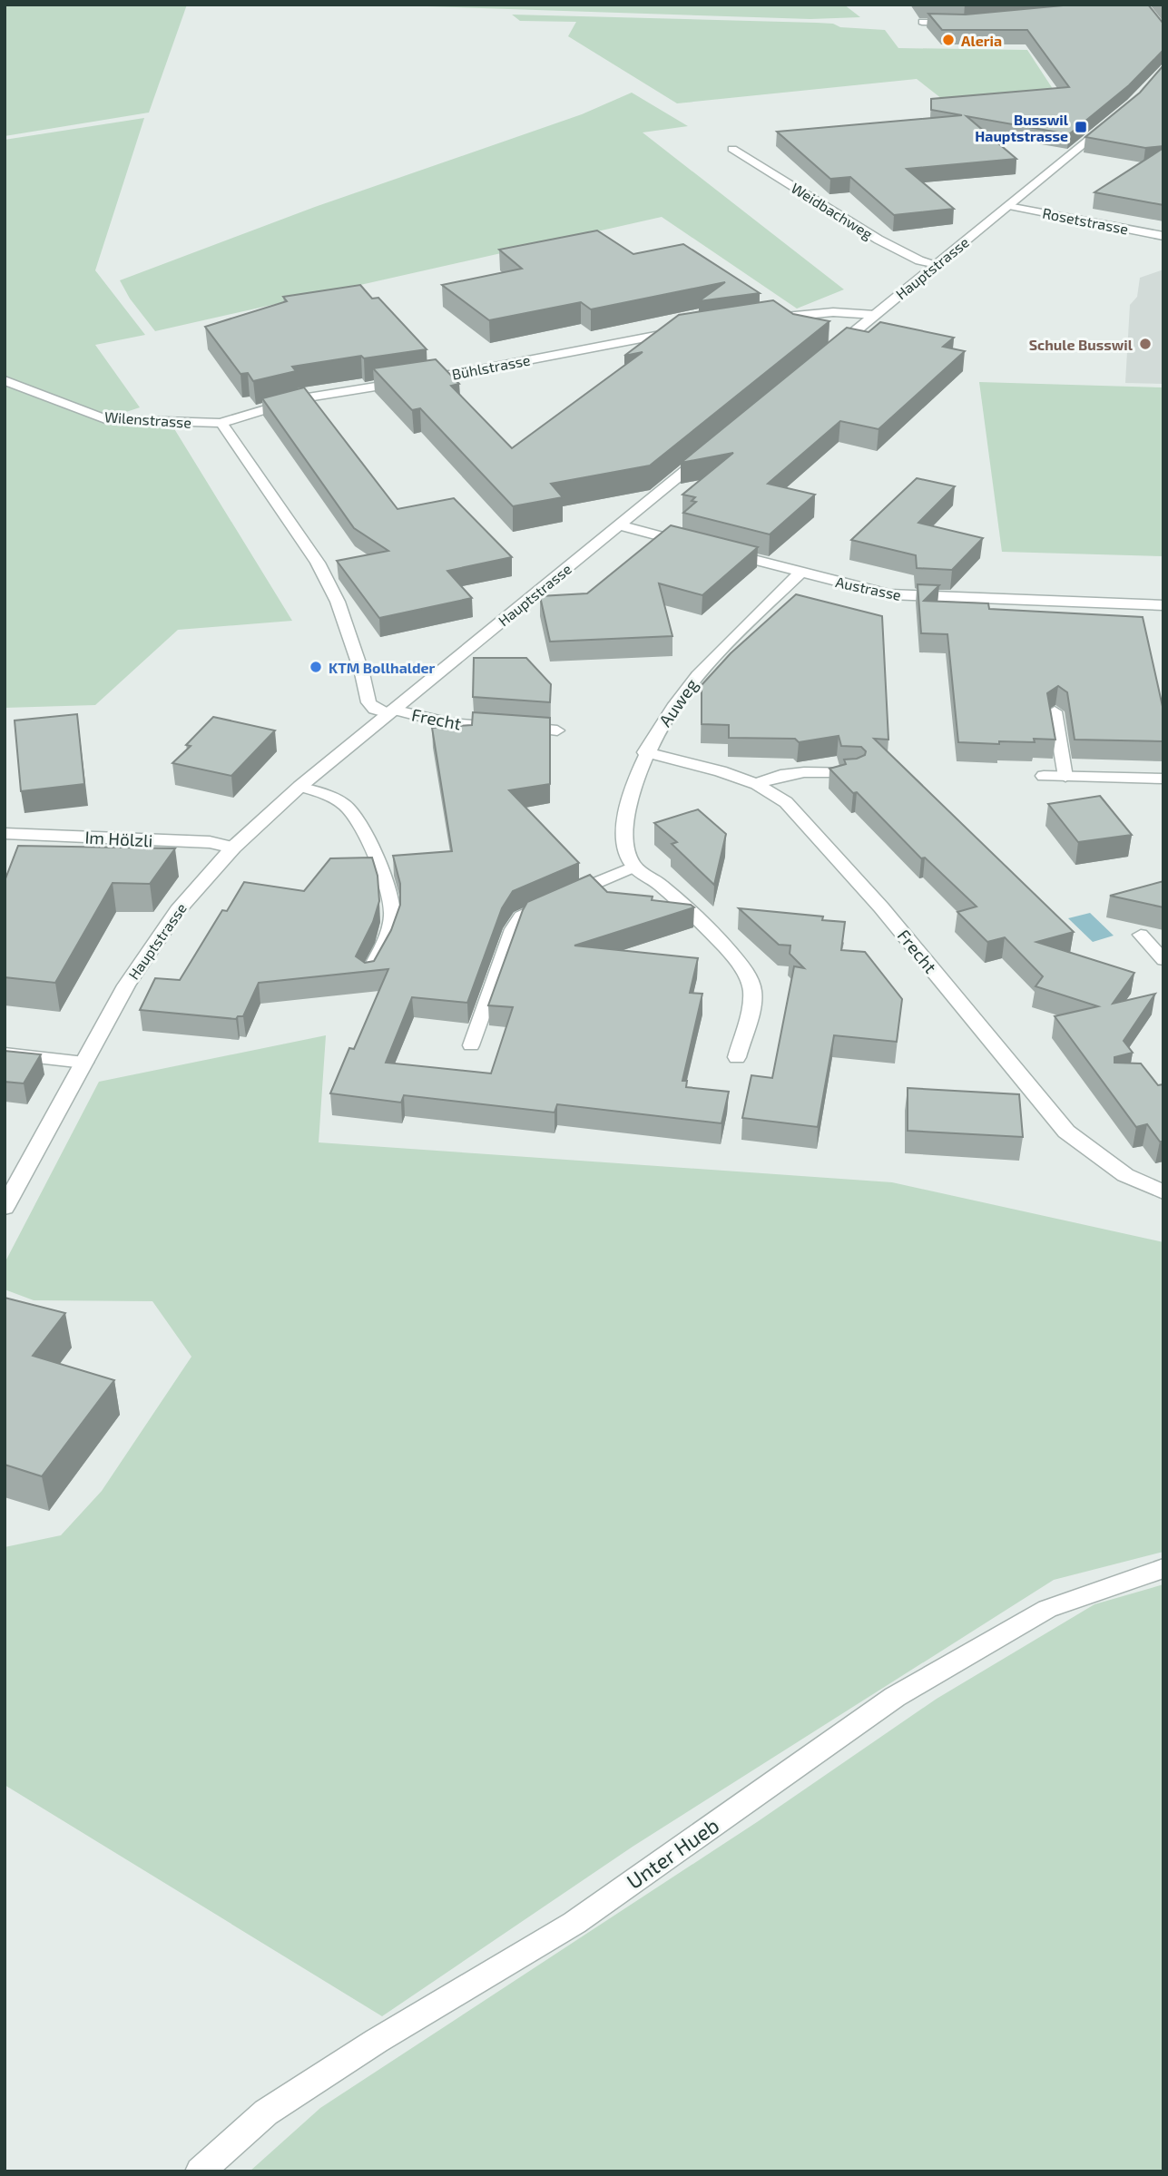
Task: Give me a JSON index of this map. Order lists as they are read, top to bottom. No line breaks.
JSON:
{"streets":{"street":["Weidbachweg","Rosetstrasse","Hauptstrasse","Bühlstrasse","Wilenstrasse","Austrasse","Auweg","Frecht","Im Hölzli","Unter Hueb"]},"crossings":[["Weidbachweg","Hauptstrasse"],["Rosetstrasse","Hauptstrasse"],["Hauptstrasse","Frecht"],["Hauptstrasse","Im Hölzli"],["Bühlstrasse","Wilenstrasse"],["Austrasse","Auweg"],["Auweg","Frecht"]],"places":{"other":["Aleria","Schule Busswil","KTM Bollhalder"],"transit":["Busswil Hauptstrasse"]}}
